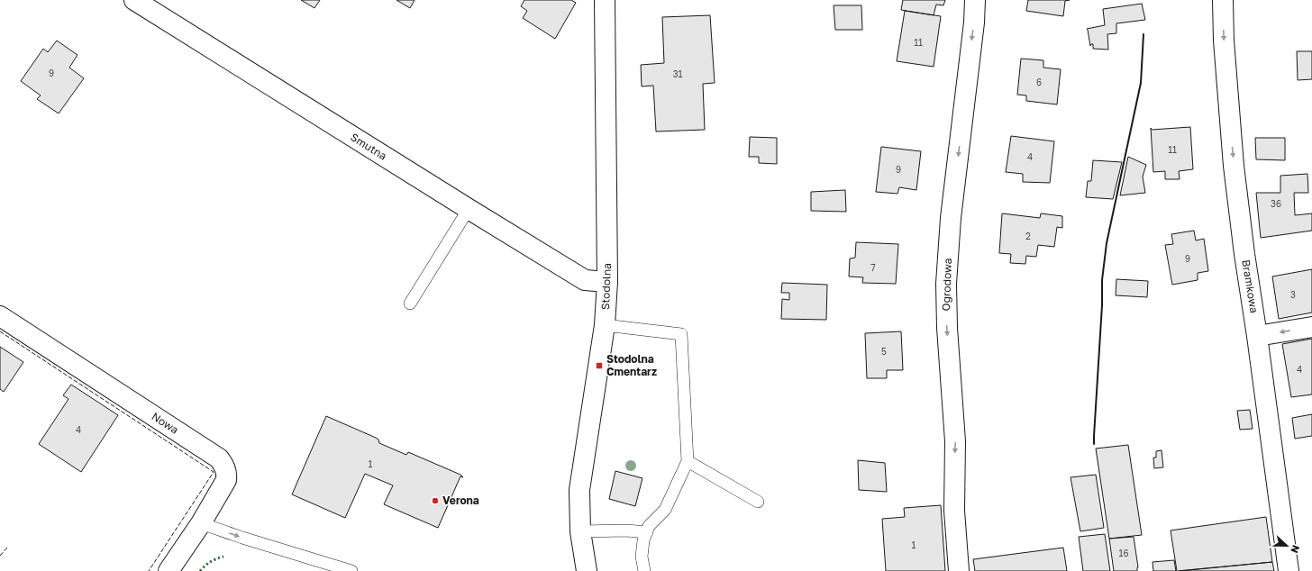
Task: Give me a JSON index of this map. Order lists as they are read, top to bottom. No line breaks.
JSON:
{"streets":{"street":["Smutna","Ogrodowa","Stodolna","Bramkowa","Nowa"]},"crossings":[["Smutna","Stodolna"]],"one_way":["Ogrodowa","Bramkowa"],"places":{"transit":["Stodolna Cmentarz"],"other":["Verona"]},"house_numbers":["11","9","31","6","11","4","9","36","2","9","7","3","5","4","4","1","1","16"],"north":"right"}
